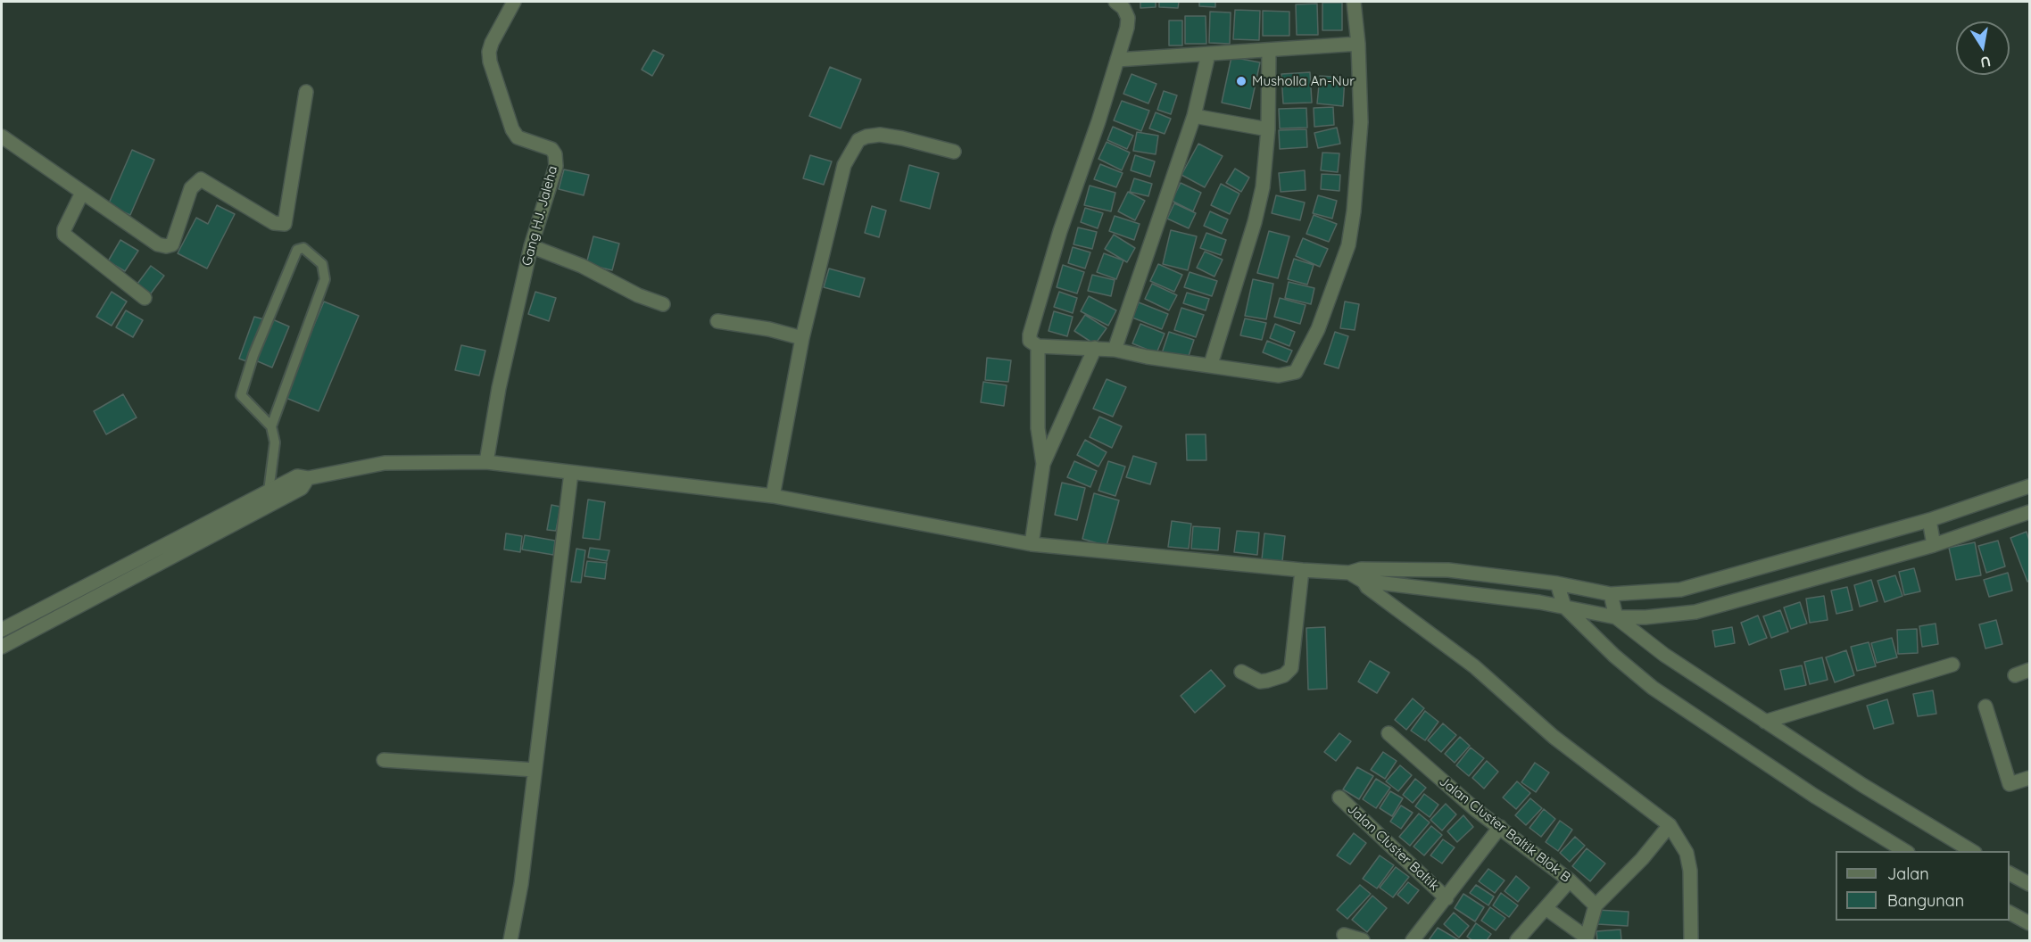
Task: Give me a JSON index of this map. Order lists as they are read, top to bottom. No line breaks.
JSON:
{"streets":{"street":["Gang HJ. Jaleha","Jalan Cluster Baltik Blok B","Jalan Cluster Baltik"]},"crossings":[["Jalan Cluster Baltik Blok B","Jalan Cluster Baltik"]],"places":["Musholla An-Nur"],"legend":["Jalan","Bangunan"],"north":"bottom"}
